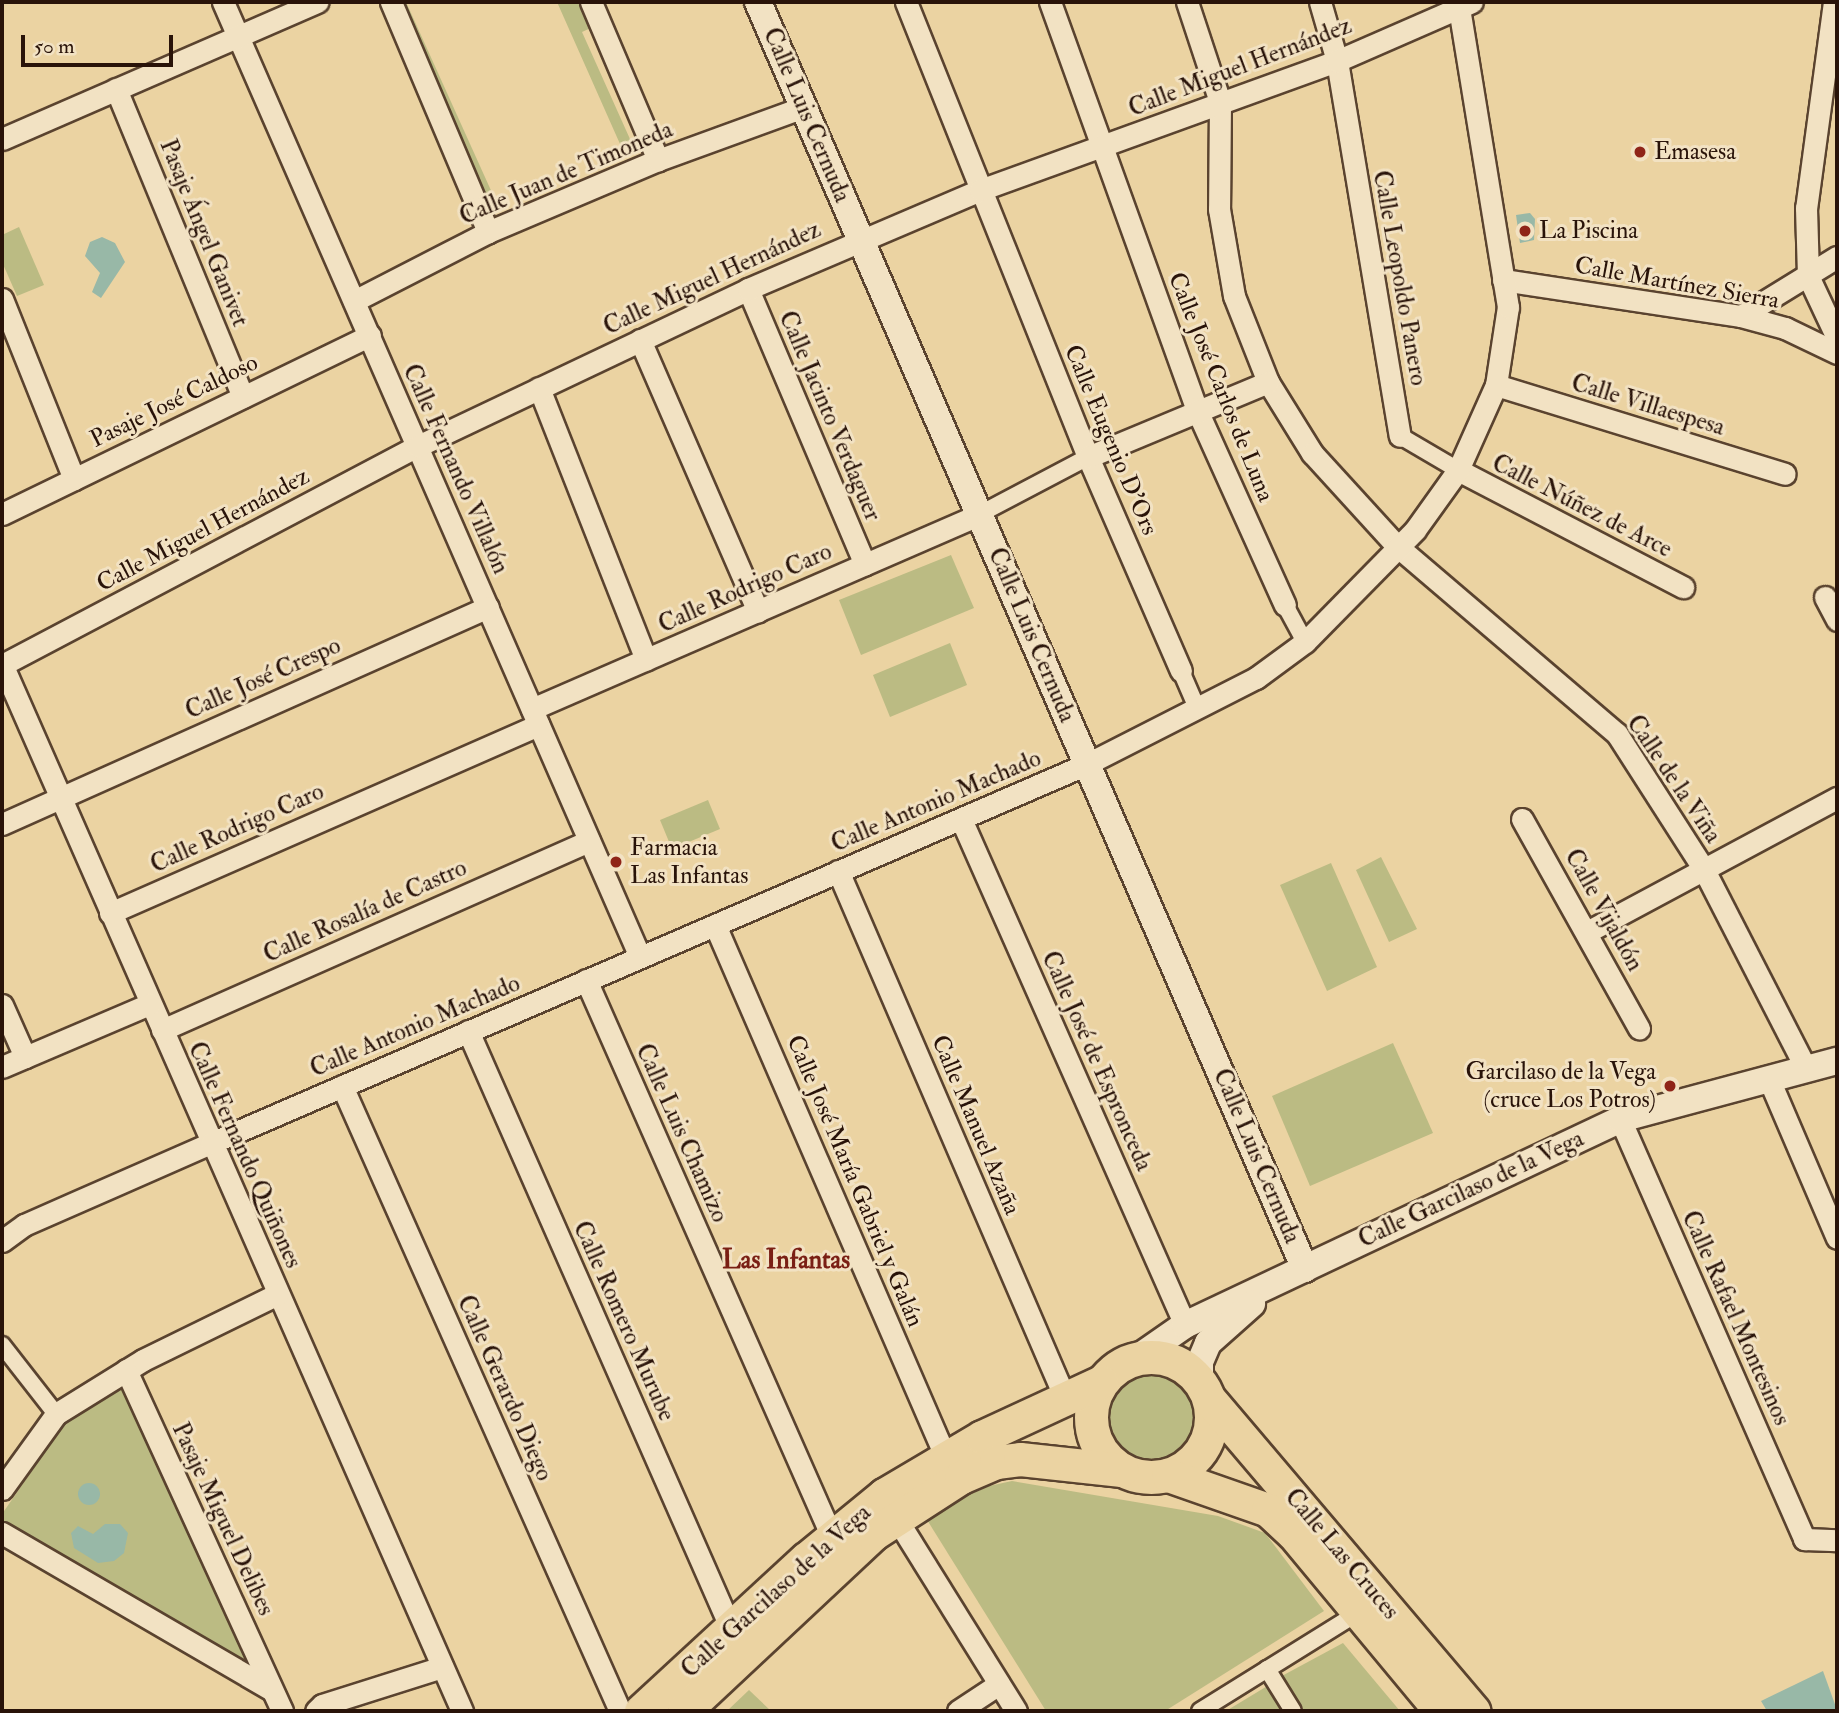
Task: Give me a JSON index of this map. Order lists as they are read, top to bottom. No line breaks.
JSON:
{"streets":{"main road":["Calle Garcilaso de la Vega","Calle Las Cruces"],"street":["Calle Miguel Hernández","Calle Luis Cernuda","Calle Juan de Timoneda","Pasaje Ángel Ganivet","Calle Leopoldo Panero","Calle Martínez Sierra","Calle José Carlos de Luna","Pasaje José Caldoso","Calle Villaespesa","Calle Jacinto Verdaguer","Calle Eugenio D'Ors","Calle Fernando Villalón","Calle Núñez de Arce","Calle Rodrigo Caro","Calle José Crespo","Calle de la Viña","Calle Antonio Machado","Calle Vijaldón","Calle Rosalía de Castro","Calle José de Espronceda","Calle Manuel Azaña","Calle Luis Chamizo","Calle Fernando Quiñones","Calle José María Gabriel y Galán","Calle Rafael Montesinos","Calle Romero Murube","Calle Gerardo Diego","Pasaje Miguel Delibes"]},"crossings":[["Calle Miguel Hernández","Calle Luis Cernuda"],["Calle Miguel Hernández","Calle Leopoldo Panero"],["Calle Miguel Hernández","Calle José Carlos de Luna"],["Calle Miguel Hernández","Calle Jacinto Verdaguer"],["Calle Miguel Hernández","Calle Eugenio D'Ors"],["Calle Miguel Hernández","Calle Fernando Villalón"],["Calle Miguel Hernández","Calle de la Viña"],["Calle Miguel Hernández","Calle Antonio Machado"],["Calle Miguel Hernández","Calle Fernando Quiñones"],["Calle Luis Cernuda","Calle Juan de Timoneda"],["Calle Luis Cernuda","Calle Rodrigo Caro"],["Calle Luis Cernuda","Calle Antonio Machado"],["Calle Luis Cernuda","Calle Garcilaso de la Vega"],["Calle Juan de Timoneda","Calle Fernando Villalón"],["Pasaje Ángel Ganivet","Pasaje José Caldoso"],["Calle Leopoldo Panero","Calle Núñez de Arce"],["Calle Leopoldo Panero","Calle Antonio Machado"],["Calle Martínez Sierra","Calle Antonio Machado"],["Calle José Carlos de Luna","Calle Antonio Machado"],["Pasaje José Caldoso","Calle Fernando Villalón"],["Calle Villaespesa","Calle Antonio Machado"],["Calle Jacinto Verdaguer","Calle Rodrigo Caro"],["Calle Eugenio D'Ors","Calle Antonio Machado"],["Calle Fernando Villalón","Calle Rodrigo Caro"],["Calle Fernando Villalón","Calle José Crespo"],["Calle Fernando Villalón","Calle Antonio Machado"],["Calle Fernando Villalón","Calle Rosalía de Castro"],["Calle Núñez de Arce","Calle Antonio Machado"],["Calle Rodrigo Caro","Calle Fernando Quiñones"],["Calle José Crespo","Calle Fernando Quiñones"],["Calle de la Viña","Calle Antonio Machado"],["Calle de la Viña","Calle Garcilaso de la Vega"],["Calle Antonio Machado","Calle José de Espronceda"],["Calle Antonio Machado","Calle Manuel Azaña"],["Calle Antonio Machado","Calle Luis Chamizo"],["Calle Antonio Machado","Calle Fernando Quiñones"],["Calle Antonio Machado","Calle José María Gabriel y Galán"],["Calle Antonio Machado","Calle Romero Murube"],["Calle Antonio Machado","Calle Gerardo Diego"],["Calle Rosalía de Castro","Calle Fernando Quiñones"],["Calle José de Espronceda","Calle Garcilaso de la Vega"],["Calle Manuel Azaña","Calle Garcilaso de la Vega"],["Calle Luis Chamizo","Calle Garcilaso de la Vega"],["Calle José María Gabriel y Galán","Calle Garcilaso de la Vega"],["Calle Garcilaso de la Vega","Calle Rafael Montesinos"],["Calle Garcilaso de la Vega","Calle Romero Murube"],["Calle Garcilaso de la Vega","Calle Las Cruces"]],"districts":["Las Infantas"],"places":["Emasesa","La Piscina","Farmacia Las Infantas","Garcilaso de la Vega (cruce Los Potros)"],"scale_bar":"50 m"}
